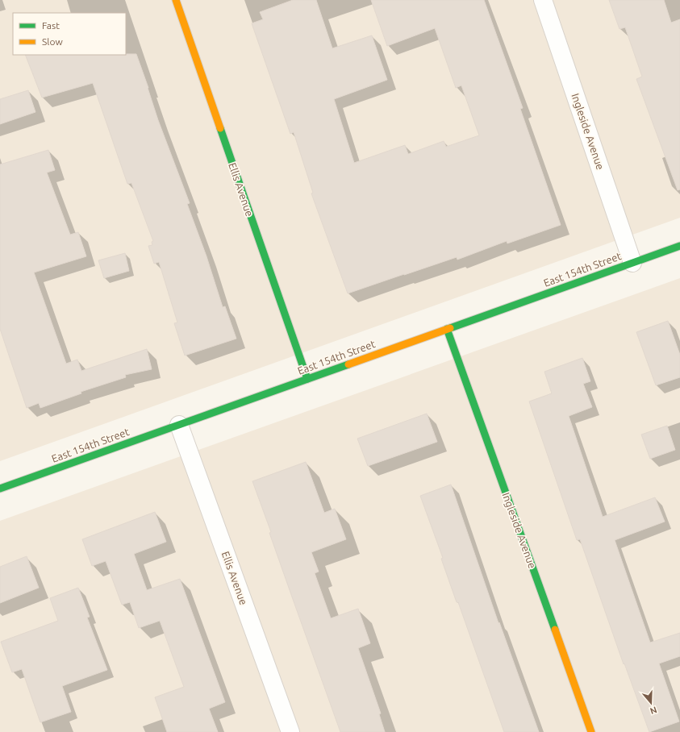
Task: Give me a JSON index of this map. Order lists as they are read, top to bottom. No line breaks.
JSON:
{"streets":{"street":["Ingleside Avenue","Ellis Avenue","East 154th Street"]},"crossings":[["Ingleside Avenue","East 154th Street"],["Ellis Avenue","East 154th Street"]],"legend":["Fast","Slow"],"north":"bottom"}
